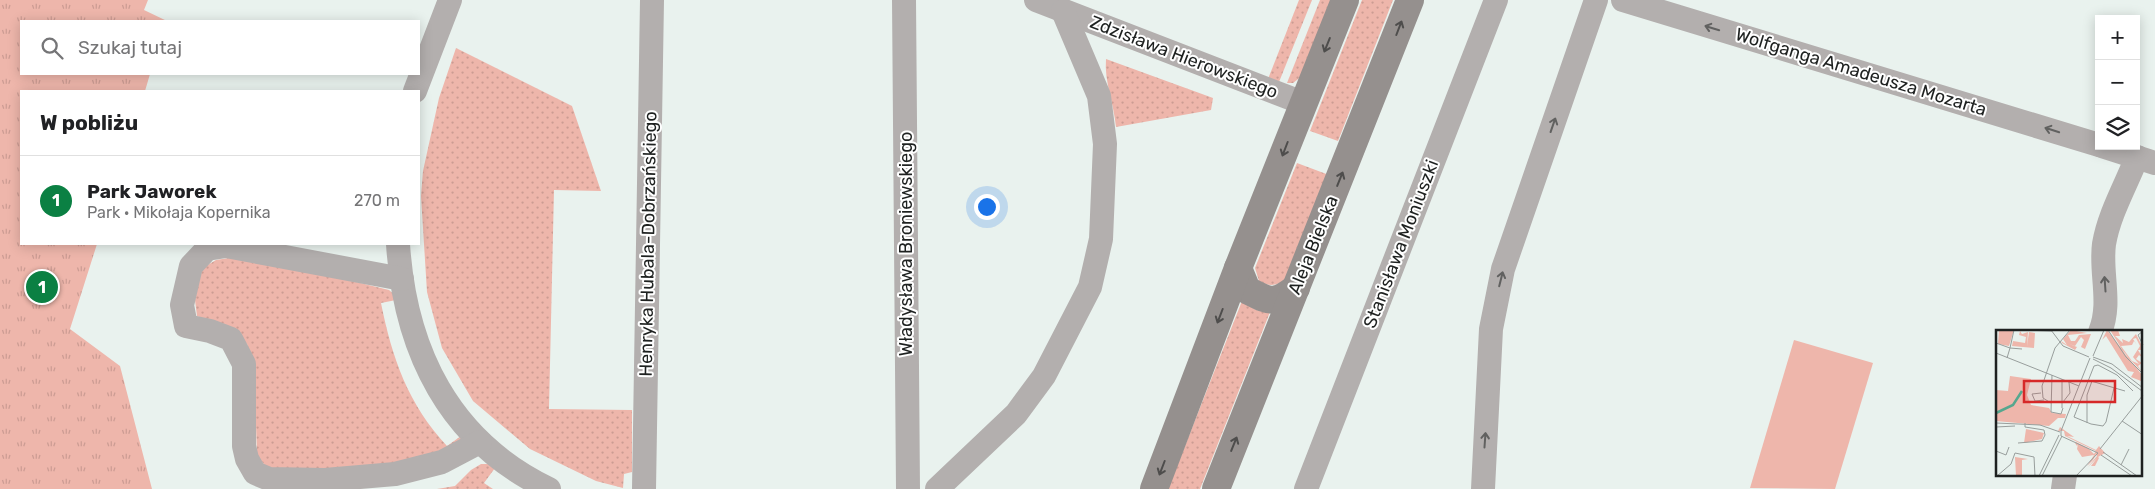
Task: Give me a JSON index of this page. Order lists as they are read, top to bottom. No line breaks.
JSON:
{"streets":{"main road":["Aleja Bielska"],"street":["Zdzisława Hierowskiego","Wolfganga Amadeusza Mozarta","Henryka Hubala-Dobrzańskiego","Władysława Broniewskiego","Stanisława Moniuszki"]},"one_way":["Wolfganga Amadeusza Mozarta"],"page":{"map_buttons":["+","−"],"search":"Szukaj tutaj","heading":"W pobliżu","list":[{"mark":"1","name":"Park Jaworek","note":"Park · Mikołaja Kopernika","value":"270 m"}],"pins":"1"}}
